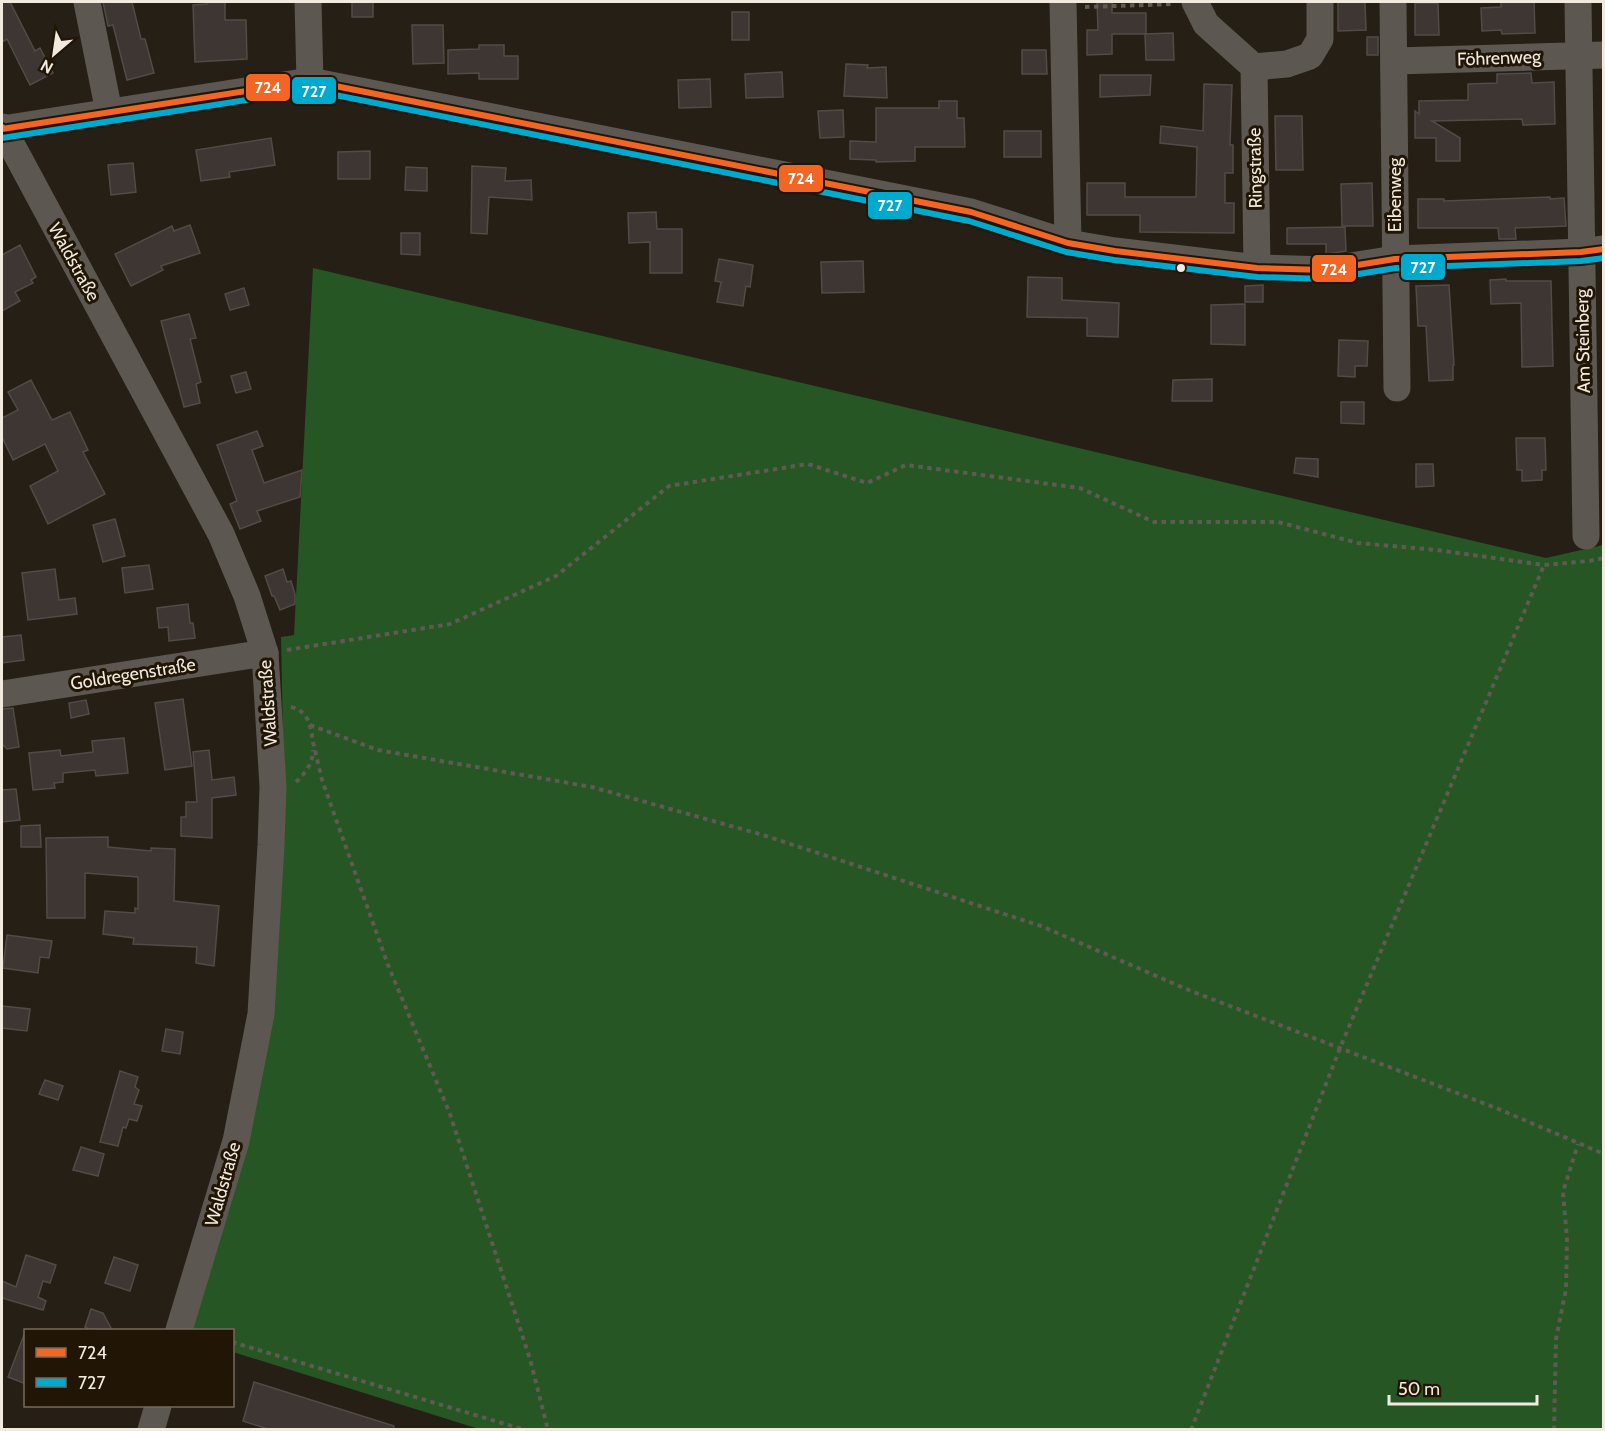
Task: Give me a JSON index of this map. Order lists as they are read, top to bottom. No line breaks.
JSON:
{"streets":{"street":["Föhrenweg","Ringstraße","Eibenweg","Waldstraße","Am Steinberg","Goldregenstraße"]},"crossings":[["Föhrenweg","Eibenweg"],["Föhrenweg","Am Steinberg"],["Waldstraße","Goldregenstraße"]],"lines":["transit line 724","transit line 727"],"legend":["724","727"],"scale_bar":"50 m","north":"bottom left"}
